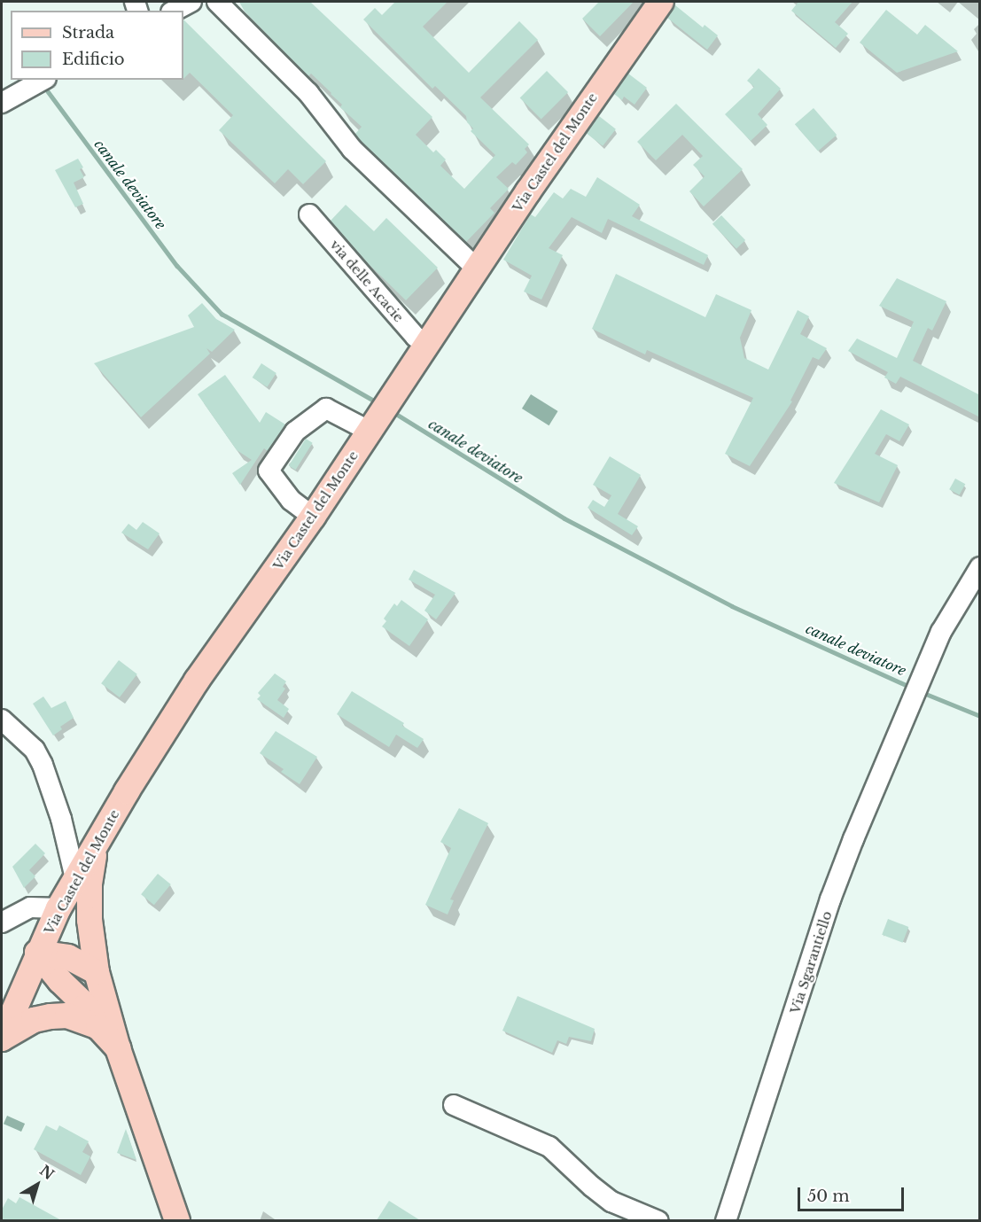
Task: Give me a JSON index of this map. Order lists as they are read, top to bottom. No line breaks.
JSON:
{"streets":{"main road":["Via Castel del Monte"],"street":["via delle Acacie","Via Sgarantiello"]},"crossings":[["Via Castel del Monte","via delle Acacie"]],"water":["canale deviatore"],"legend":["Strada","Edificio"],"scale_bar":"50 m","north":"top right"}
